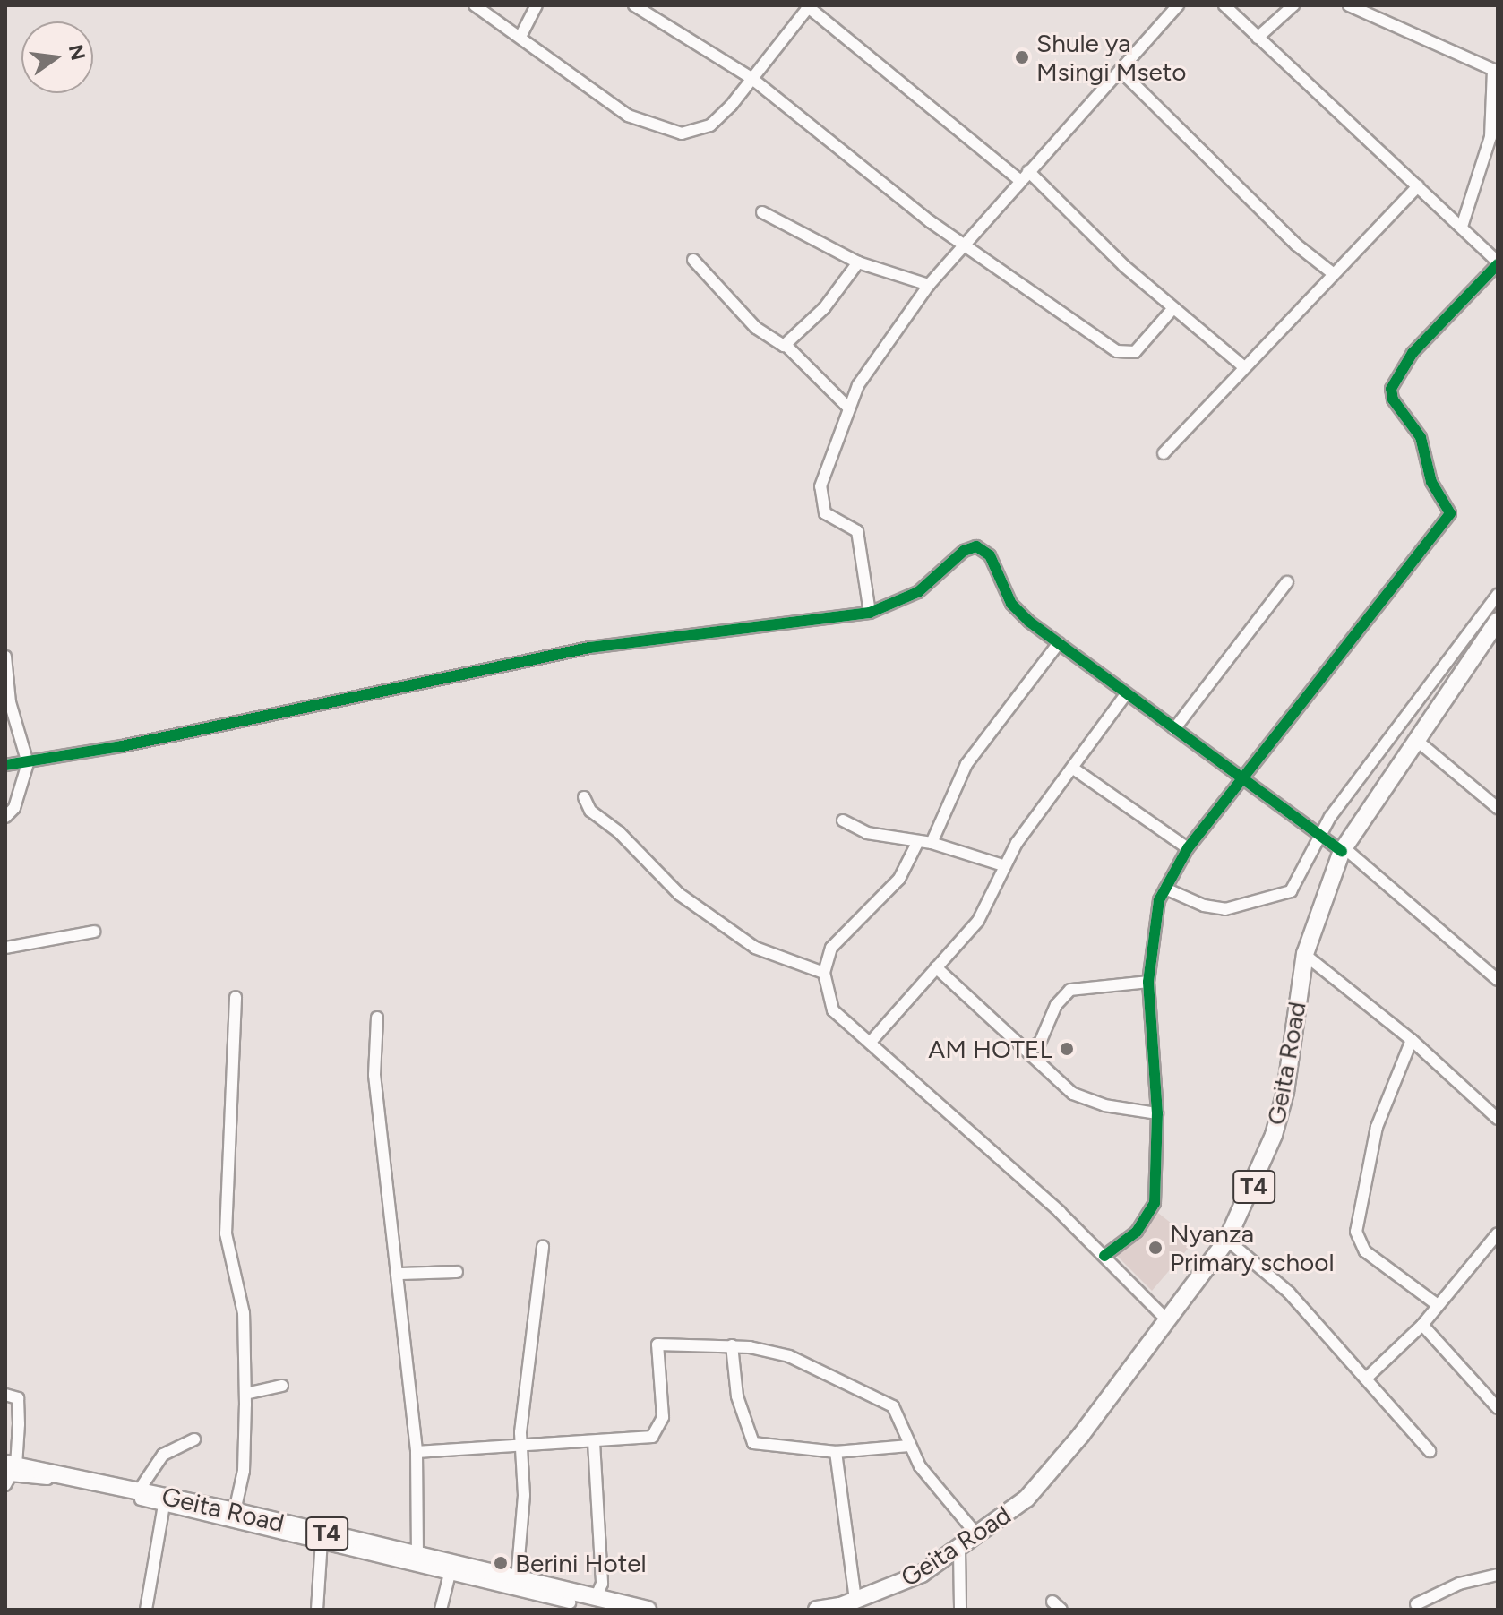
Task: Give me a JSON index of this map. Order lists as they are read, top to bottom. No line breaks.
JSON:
{"streets":{"highway":["Geita Road","T4"]},"places":["Shule ya Msingi Mseto","AM HOTEL","Nyanza Primary school","Berini Hotel"],"north":"right"}
